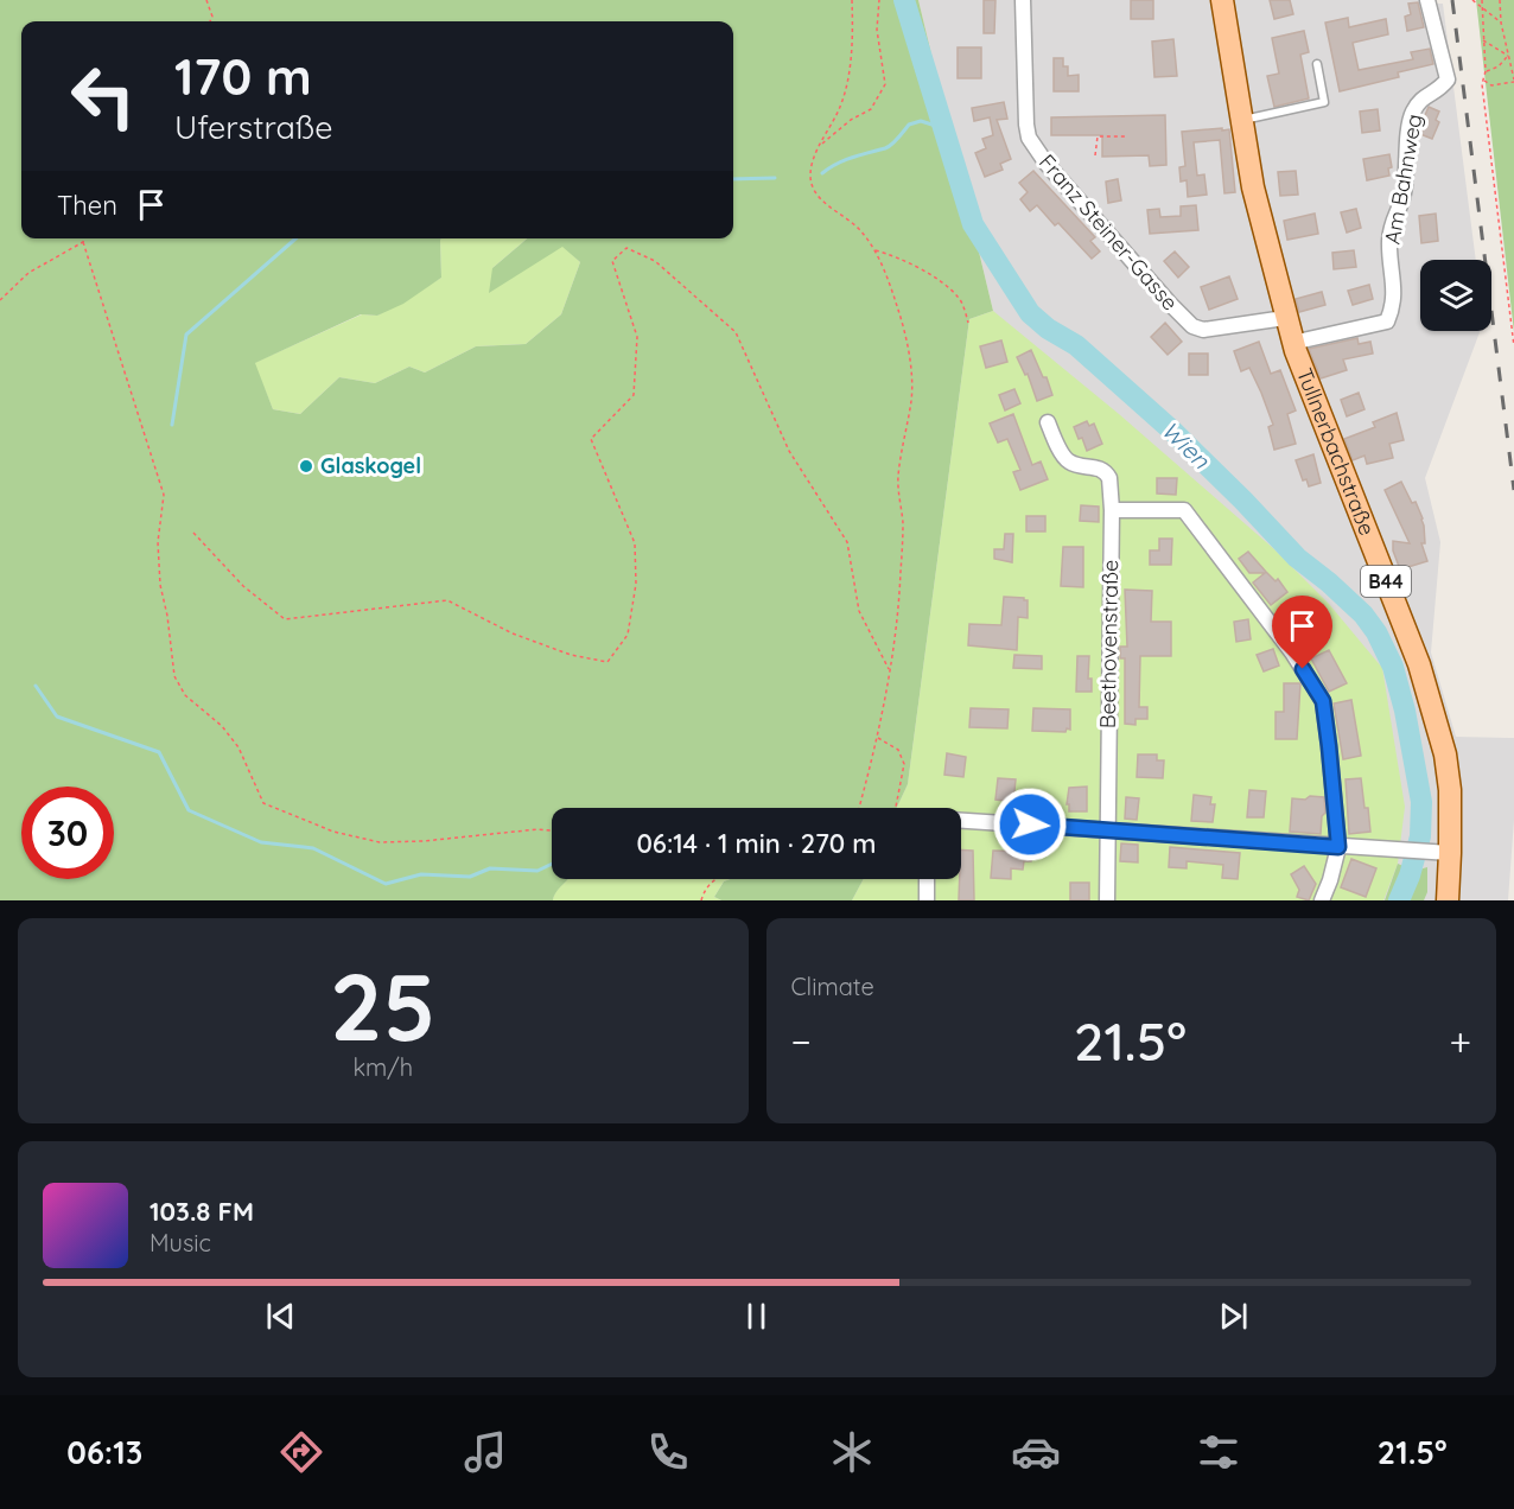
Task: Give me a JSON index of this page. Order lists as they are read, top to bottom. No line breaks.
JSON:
{"streets":{"main road":["Tullnerbachstraße","B44"],"street":["Am Bahnweg","Franz Steiner-Gasse","Beethovenstraße"]},"crossings":[["Am Bahnweg","Tullnerbachstraße"],["Franz Steiner-Gasse","Tullnerbachstraße"]],"water":["Wien"],"places":["Glaskogel"],"page":{"turn":["170 m","Uferstraße"],"then":"Then","limit":"30","trip":"06:14 · 1 min · 270 m","tile":[["25","km/h"],"Climate"],"heat":["−","21.5°","+"],"song":["103.8 FM","Music"],"tabs":["06:13","21.5°"]}}
